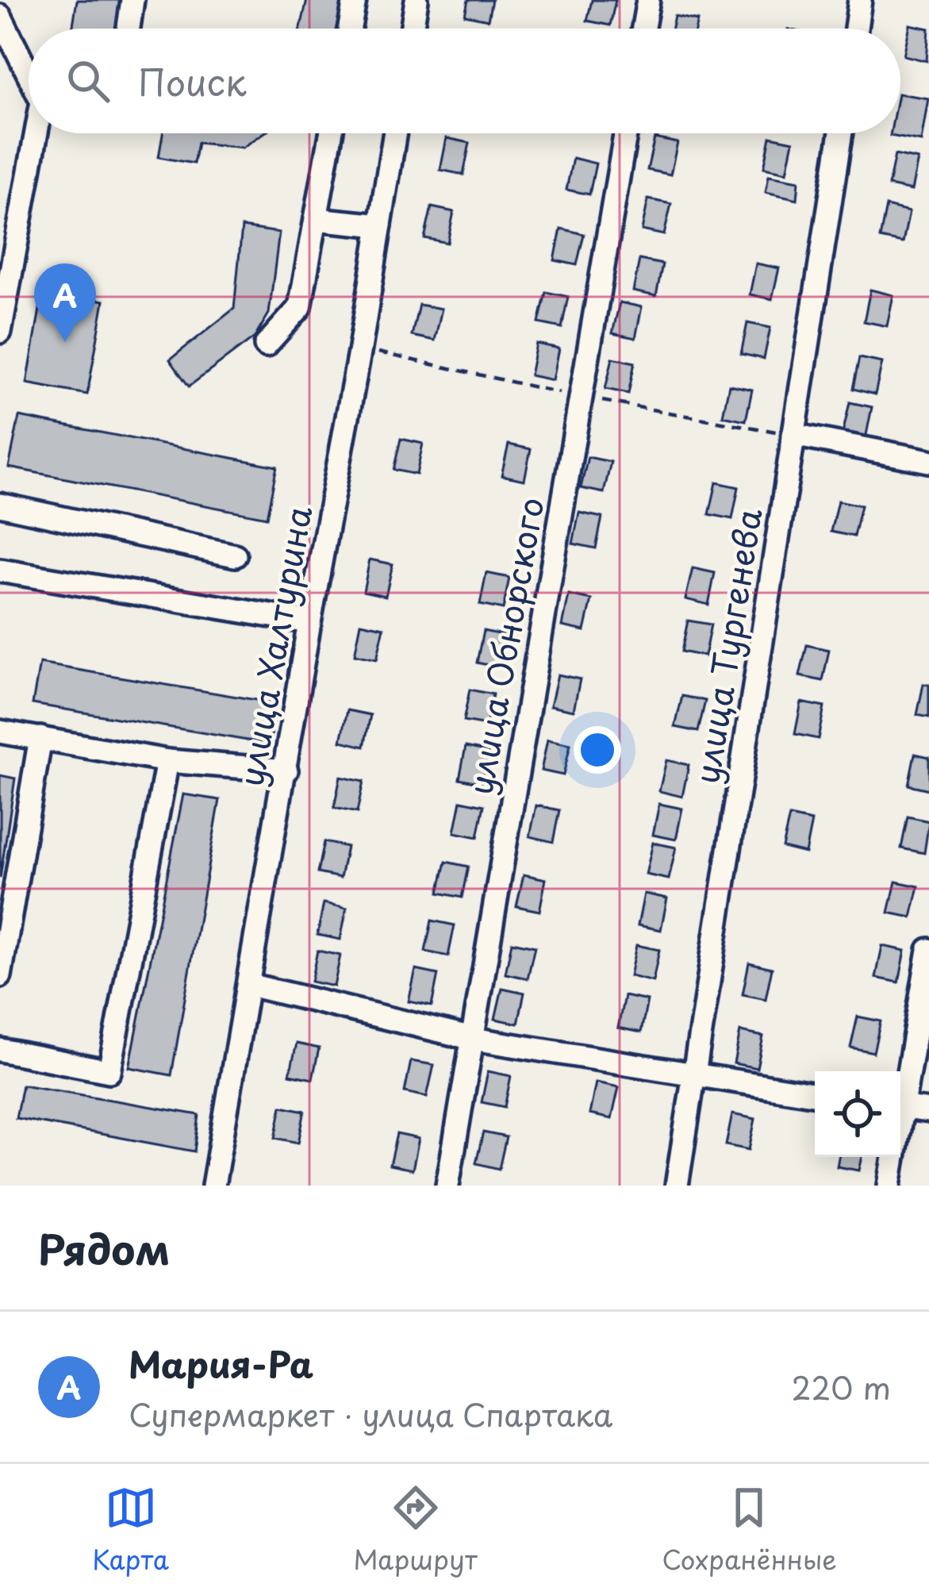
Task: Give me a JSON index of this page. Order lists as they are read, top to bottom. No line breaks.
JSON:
{"streets":{"street":["улица Халтурина","улица Обнорского","улица Тургенева"]},"page":{"search":"Поиск","pins":"A","heading":"Рядом","list":[{"mark":"A","name":"Мария-Ра","note":"Супермаркет · улица Спартака","value":"220 m"}],"nav":["Карта","Маршрут","Сохранённые"]}}
